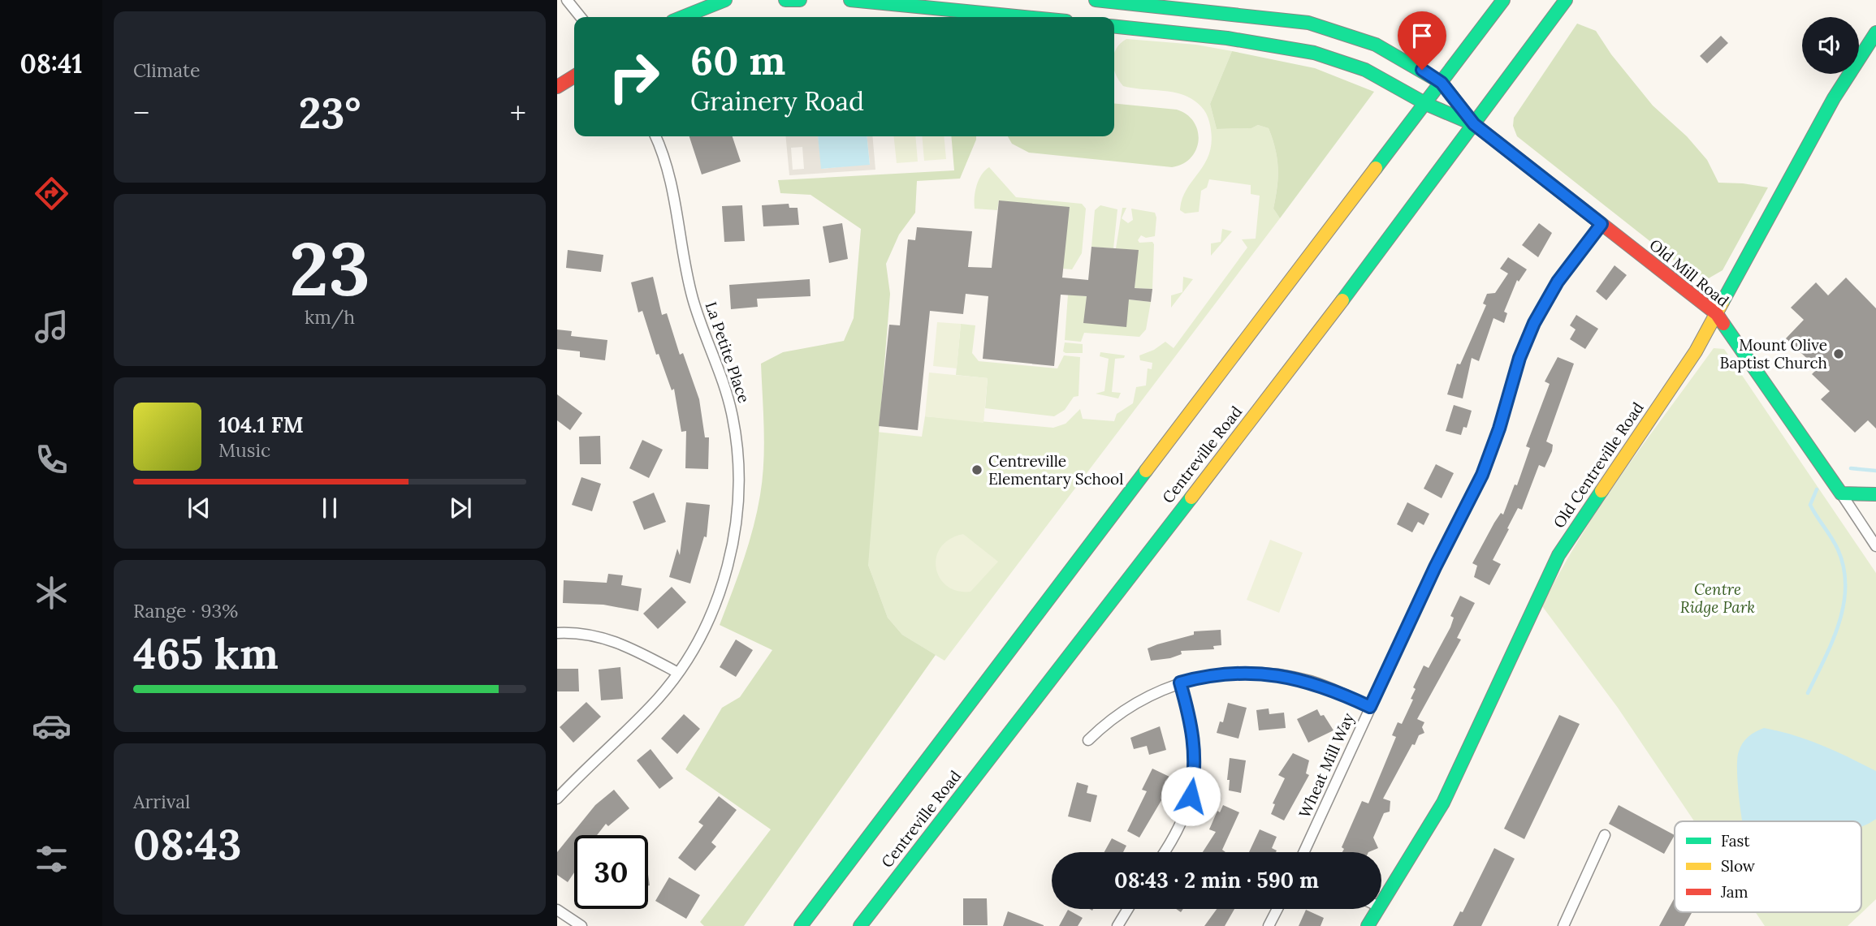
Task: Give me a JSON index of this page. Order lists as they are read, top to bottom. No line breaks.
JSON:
{"streets":{"main road":["Old Mill Road","Centreville Road","Old Centreville Road"],"street":["La Petite Place","Wheat Mill Way"]},"crossings":[["Old Mill Road","Centreville Road"],["Old Mill Road","Old Centreville Road"],["Old Mill Road","Wheat Mill Way"]],"parks":["Centre Ridge Park"],"places":["Mount Olive Baptist Church","Centreville Elementary School"],"legend":["Fast","Slow","Jam"],"page":{"tabs":"08:41","tile":["Climate",["23","km/h"],["Range · 93%","465 km"],["Arrival","08:43"]],"turn":["60 m","Grainery Road"],"heat":["−","23°","+"],"song":["104.1 FM","Music"],"limit":"30","trip":"08:43 · 2 min · 590 m"}}
